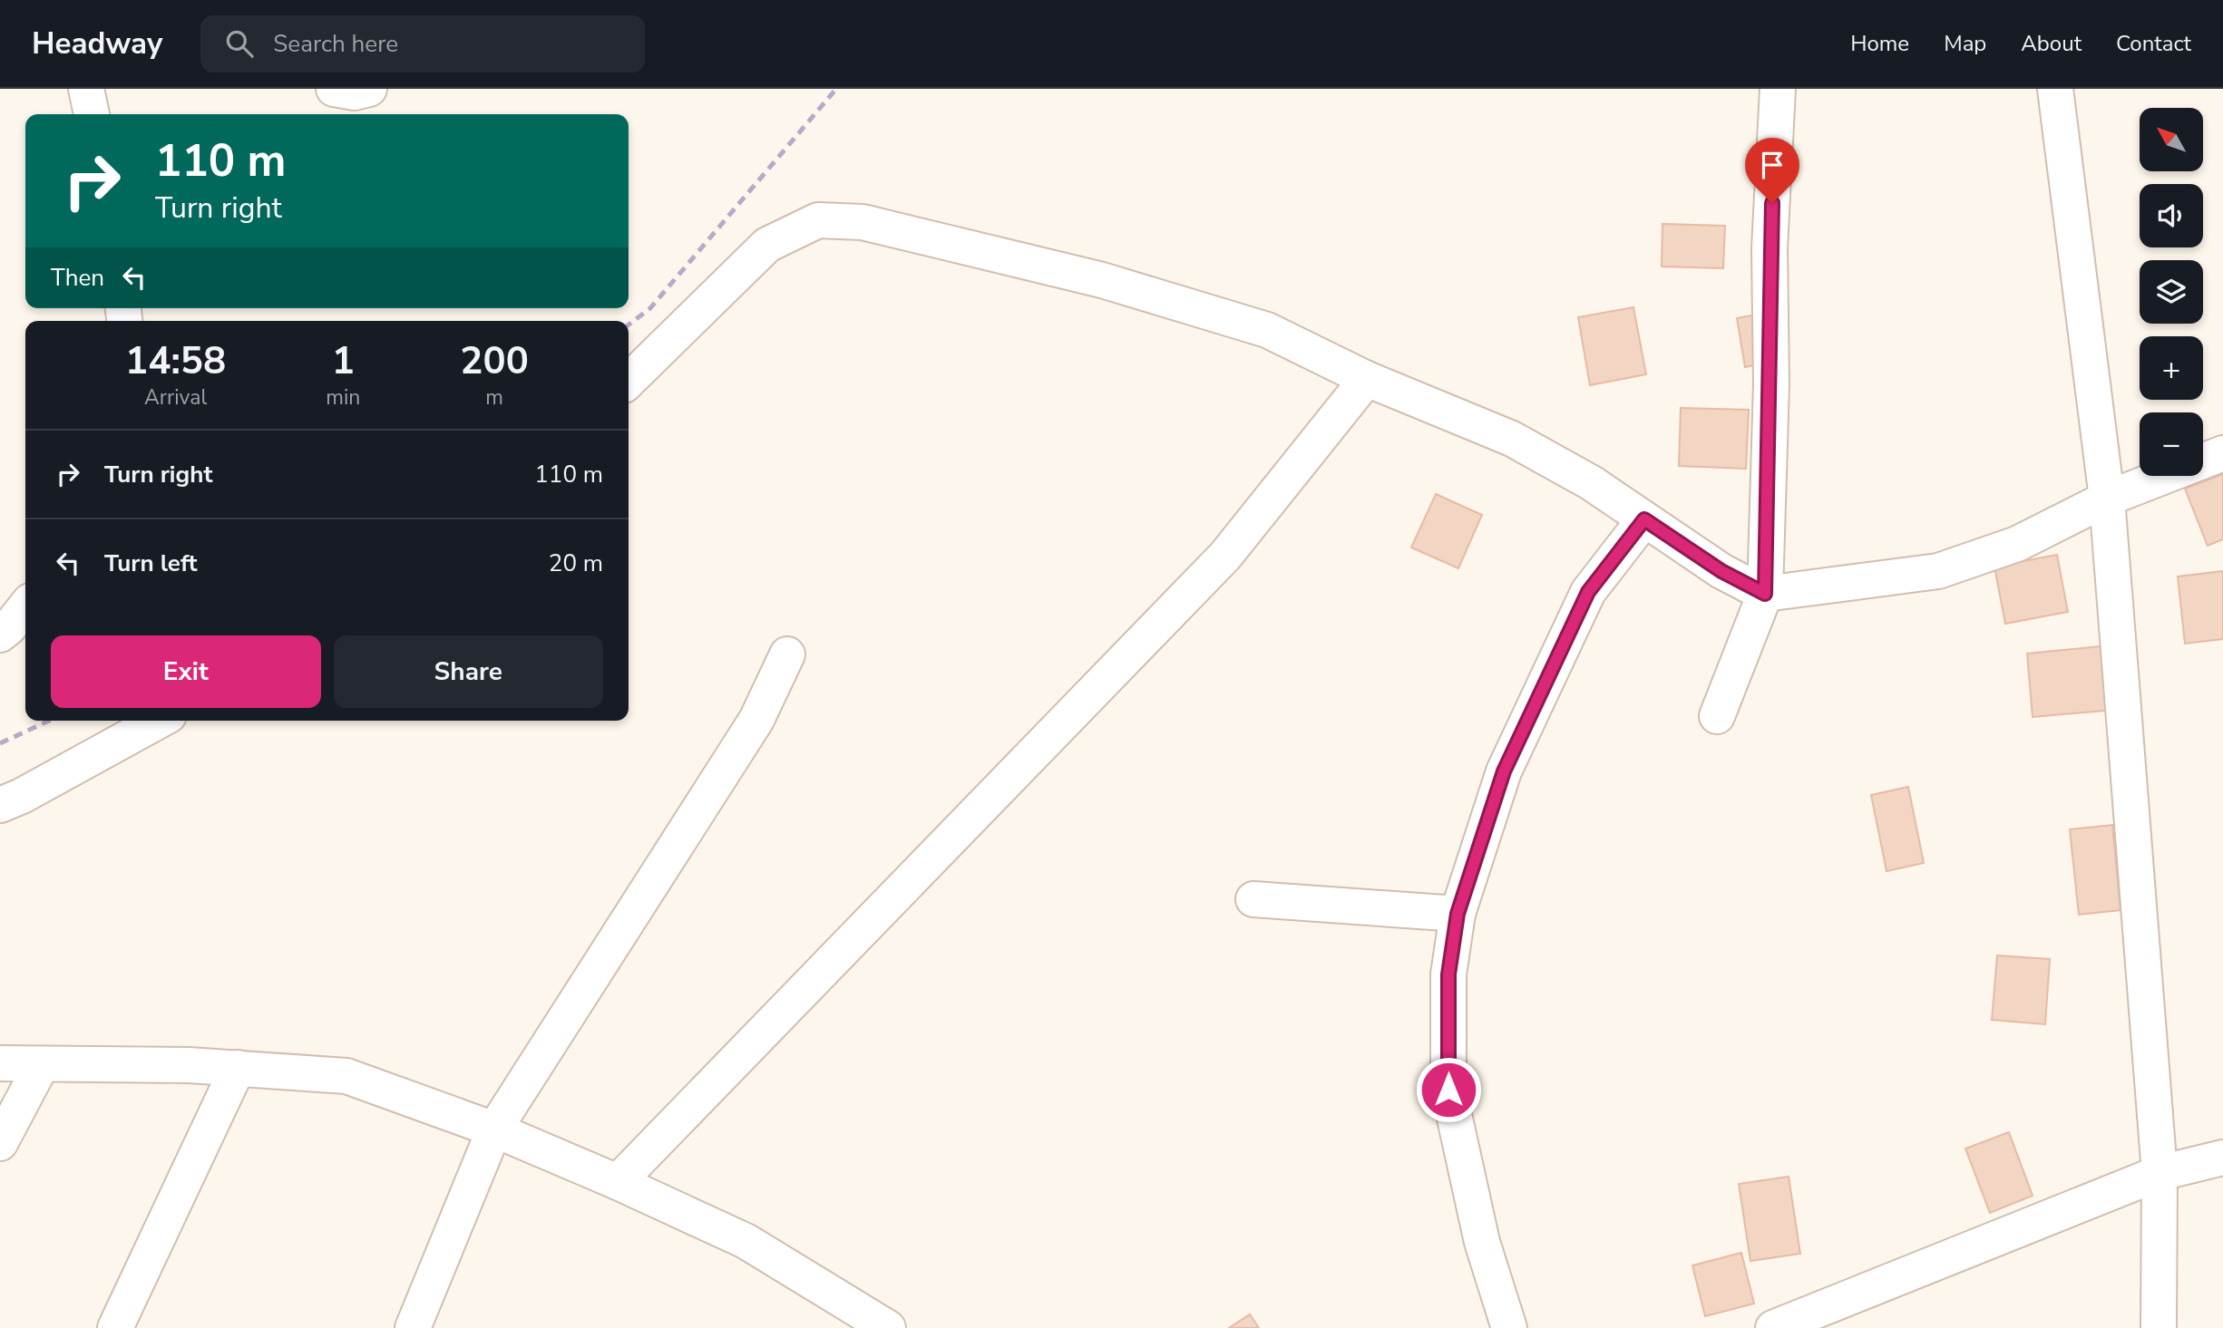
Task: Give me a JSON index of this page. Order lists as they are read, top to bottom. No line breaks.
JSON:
{"north":"top left","page":{"header":"Headway","search":"Search here","nav":["Home","Map","About","Contact"],"map_buttons":["+","−"],"turn":["110 m","Turn right"],"then":"Then","eta":["14:58","Arrival","1","min","200","m"],"list":[{"name":"Turn right","value":"110 m"},{"name":"Turn left","value":"20 m"}],"buttons":["Exit","Share"]}}
